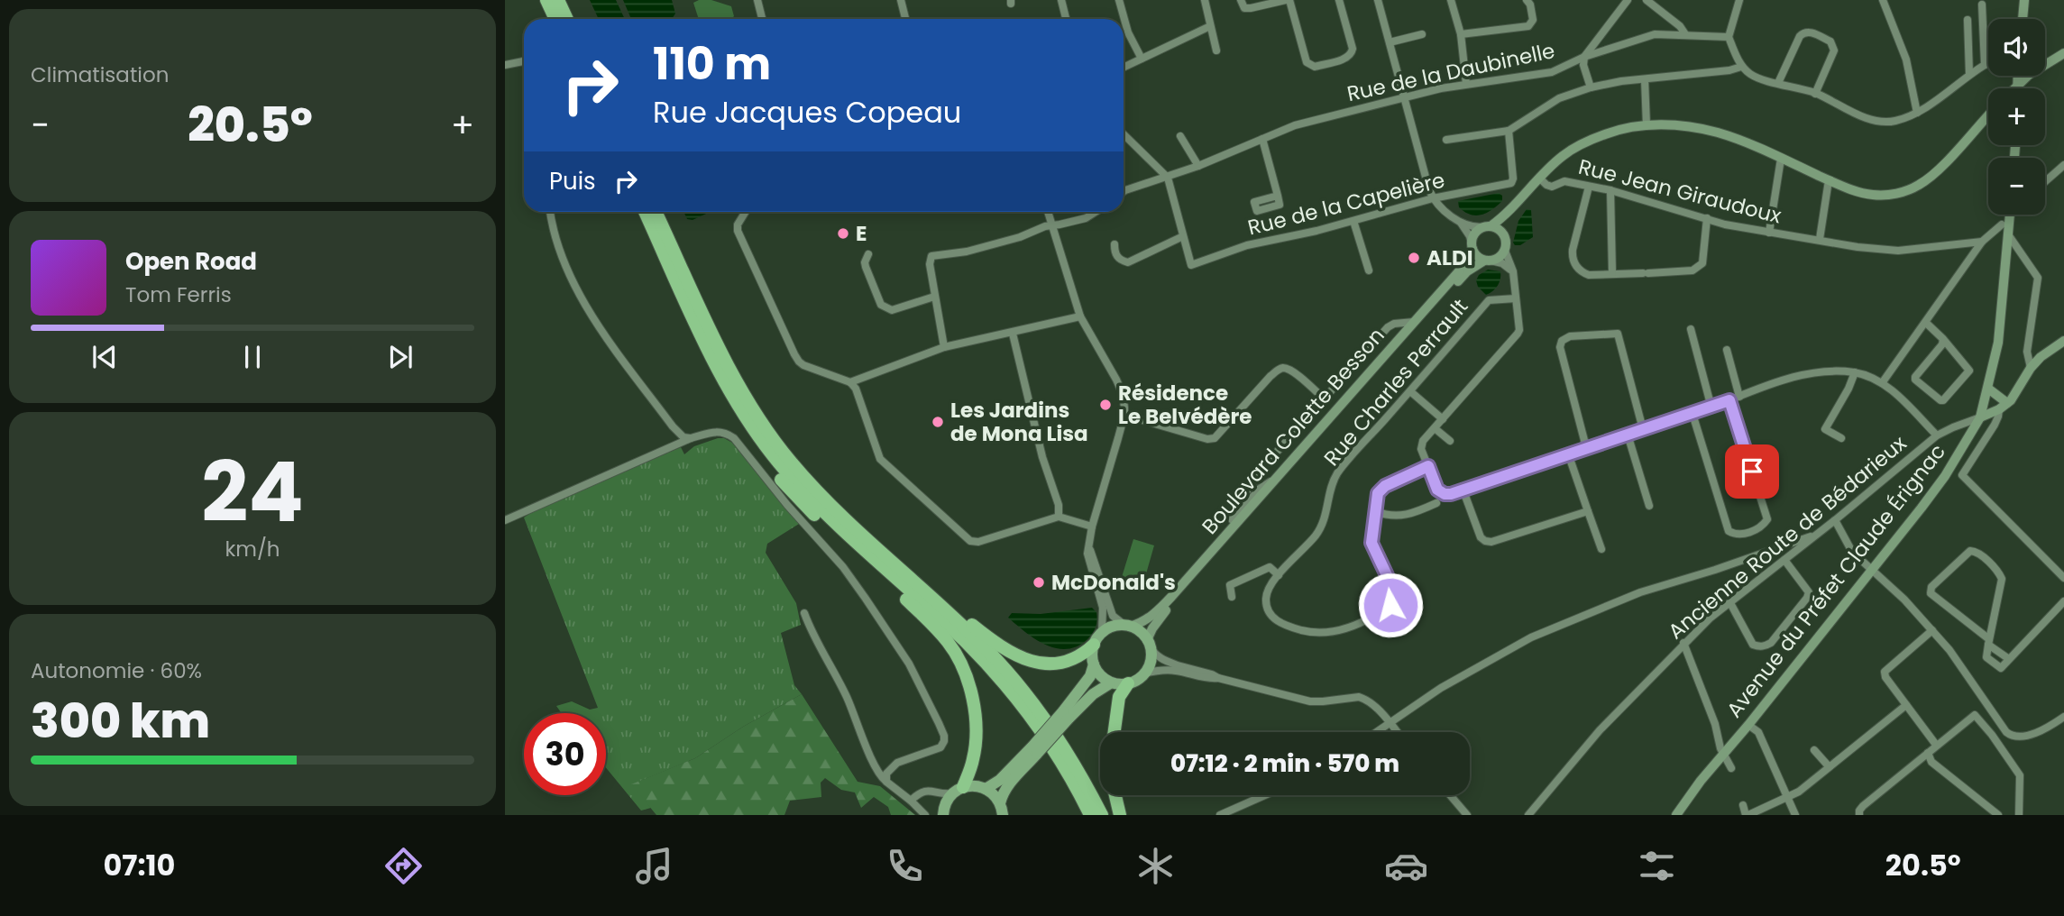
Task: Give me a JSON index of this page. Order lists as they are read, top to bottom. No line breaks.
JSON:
{"streets":{"main road":["Boulevard Colette Besson","Avenue du Préfet Claude Érignac"],"street":["Rue de la Daubinelle","Rue Jean Giraudoux","Rue de la Capelière","Rue Charles Perrault","Ancienne Route de Bédarieux"]},"crossings":[["Ancienne Route de Bédarieux","Avenue du Préfet Claude Érignac"]],"places":["E","ALDI","Résidence Le Belvédère","Les Jardins de Mona Lisa","McDonald's"],"page":{"tile":["Climatisation",["24","km/h"],["Autonomie · 60%","300 km"]],"map_buttons":["+","−"],"turn":["110 m","Rue Jacques Copeau"],"heat":["−","20.5°","+"],"then":"Puis","song":["Open Road","Tom Ferris"],"limit":"30","trip":"07:12 · 2 min · 570 m","tabs":["07:10","20.5°"]}}
